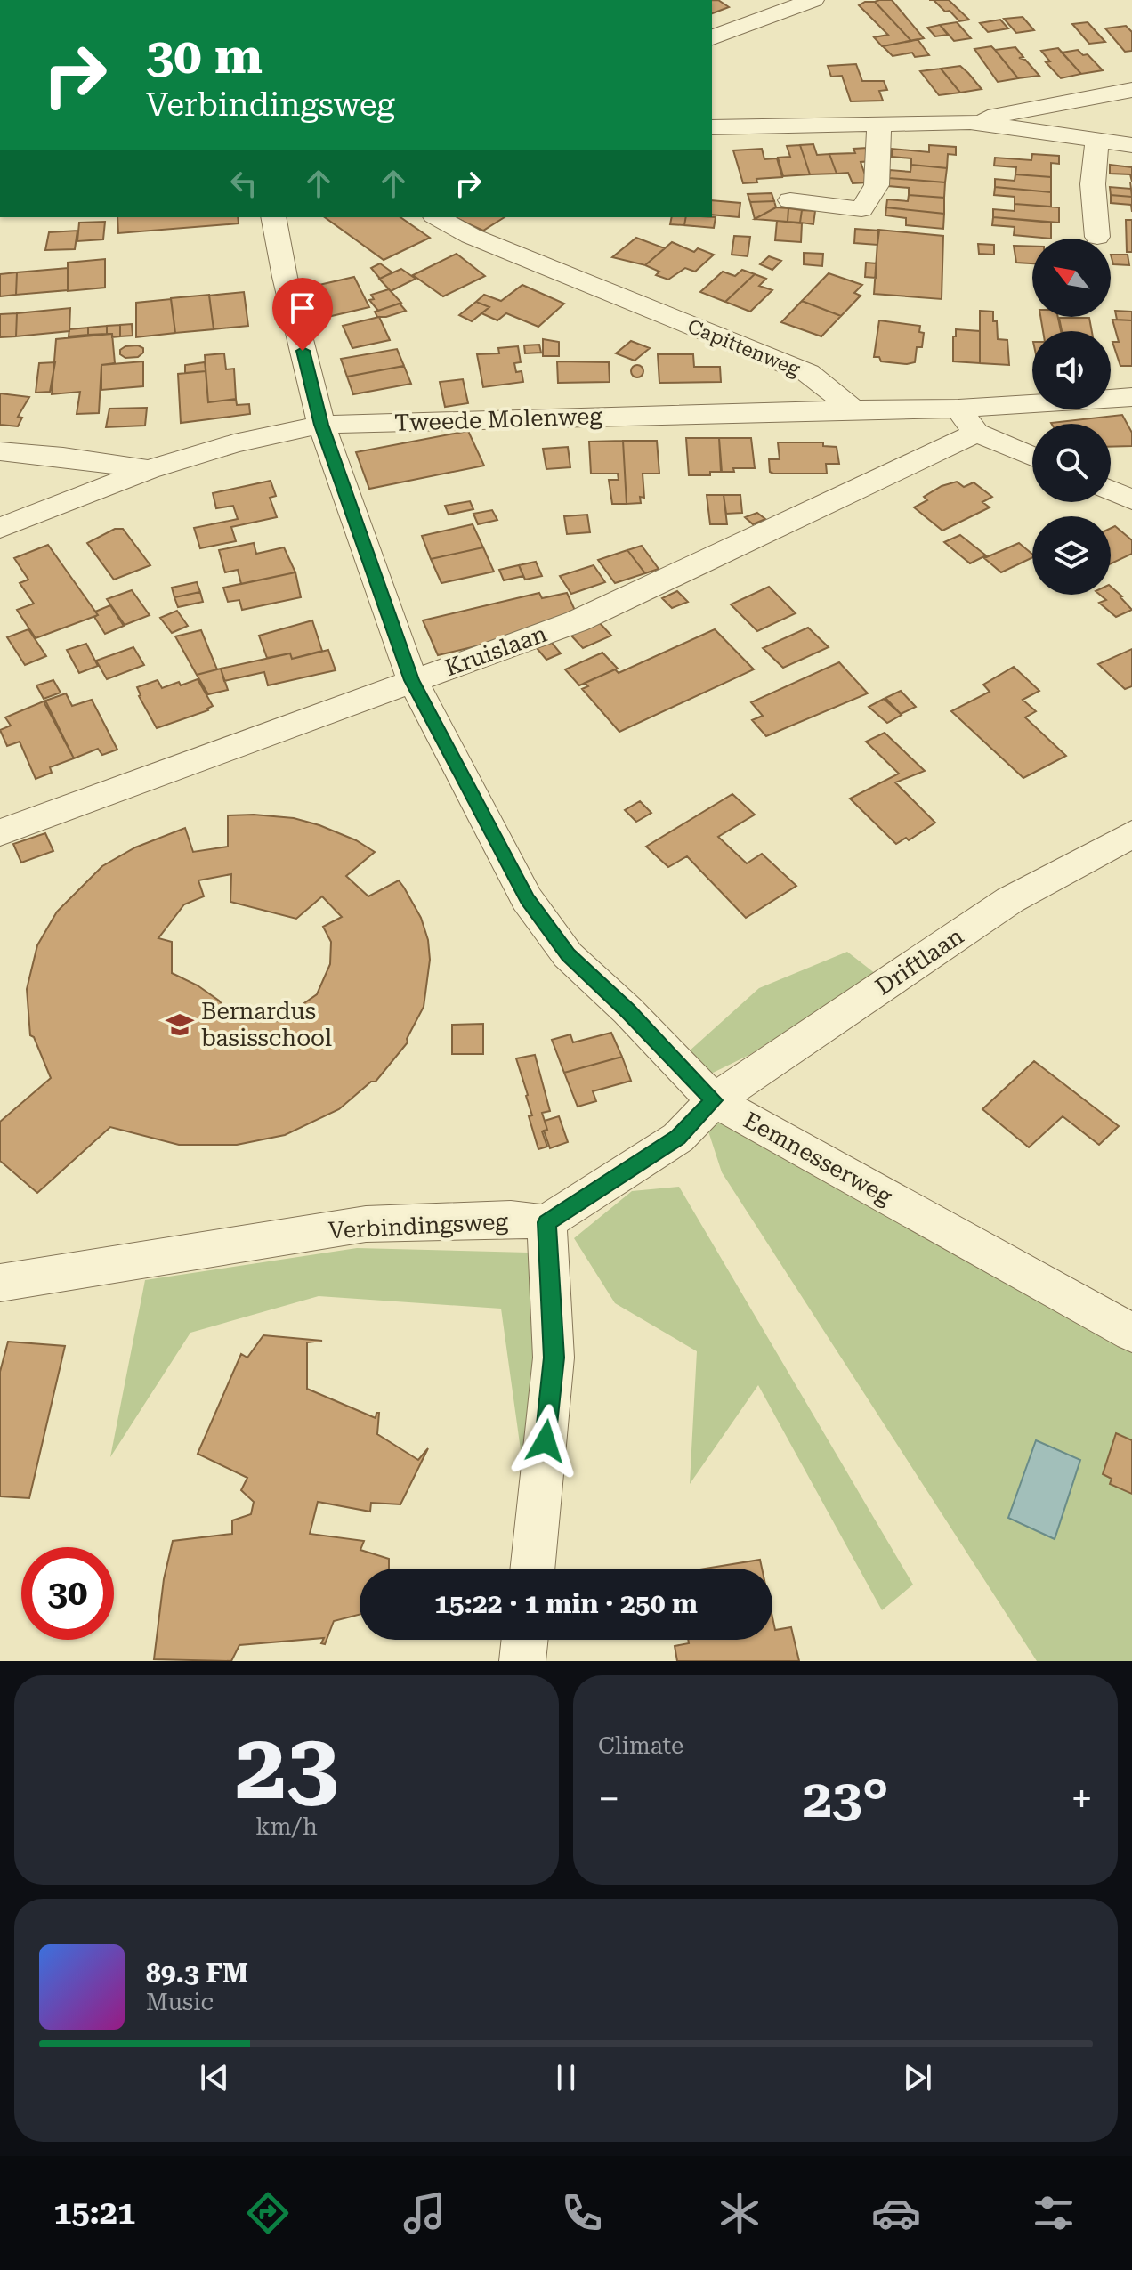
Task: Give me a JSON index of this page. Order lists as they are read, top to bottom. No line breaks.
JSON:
{"streets":{"street":["Capittenweg","Tweede Molenweg","Kruislaan","Driftlaan","Eemnesserweg","Verbindingsweg"]},"crossings":[["Capittenweg","Tweede Molenweg"],["Tweede Molenweg","Eemnesserweg"],["Kruislaan","Eemnesserweg"],["Driftlaan","Eemnesserweg"]],"places":{"school or university":["Bernardus basisschool"]},"north":"top left","page":{"turn":["30 m","Verbindingsweg"],"limit":"30","trip":"15:22 · 1 min · 250 m","tile":[["23","km/h"],"Climate"],"heat":["−","23°","+"],"song":["89.3 FM","Music"],"tabs":"15:21"}}
